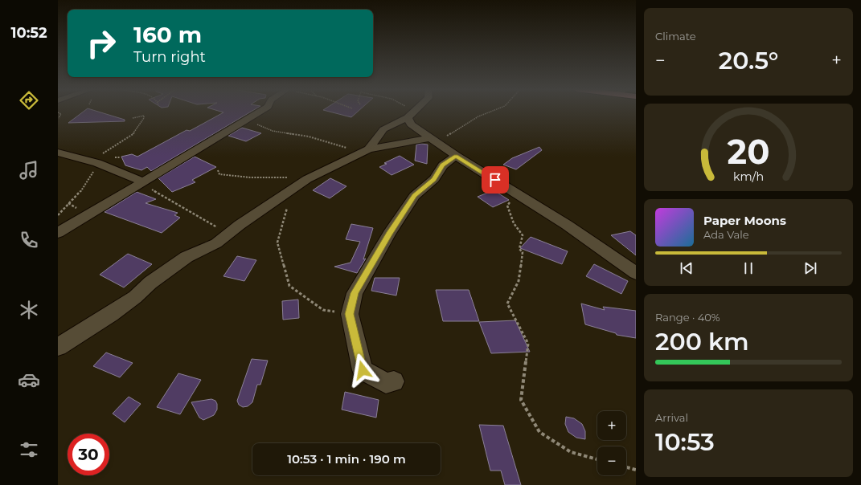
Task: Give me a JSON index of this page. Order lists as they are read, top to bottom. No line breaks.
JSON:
{"page":{"tabs":"10:52","tile":["Climate",["Range · 40%","200 km"],["Arrival","10:53"]],"turn":["160 m","Turn right"],"heat":["−","20.5°","+"],"song":["Paper Moons","Ada Vale"],"map_buttons":["+","−"],"limit":"30","trip":"10:53 · 1 min · 190 m","gauge":["20","km/h"]}}
